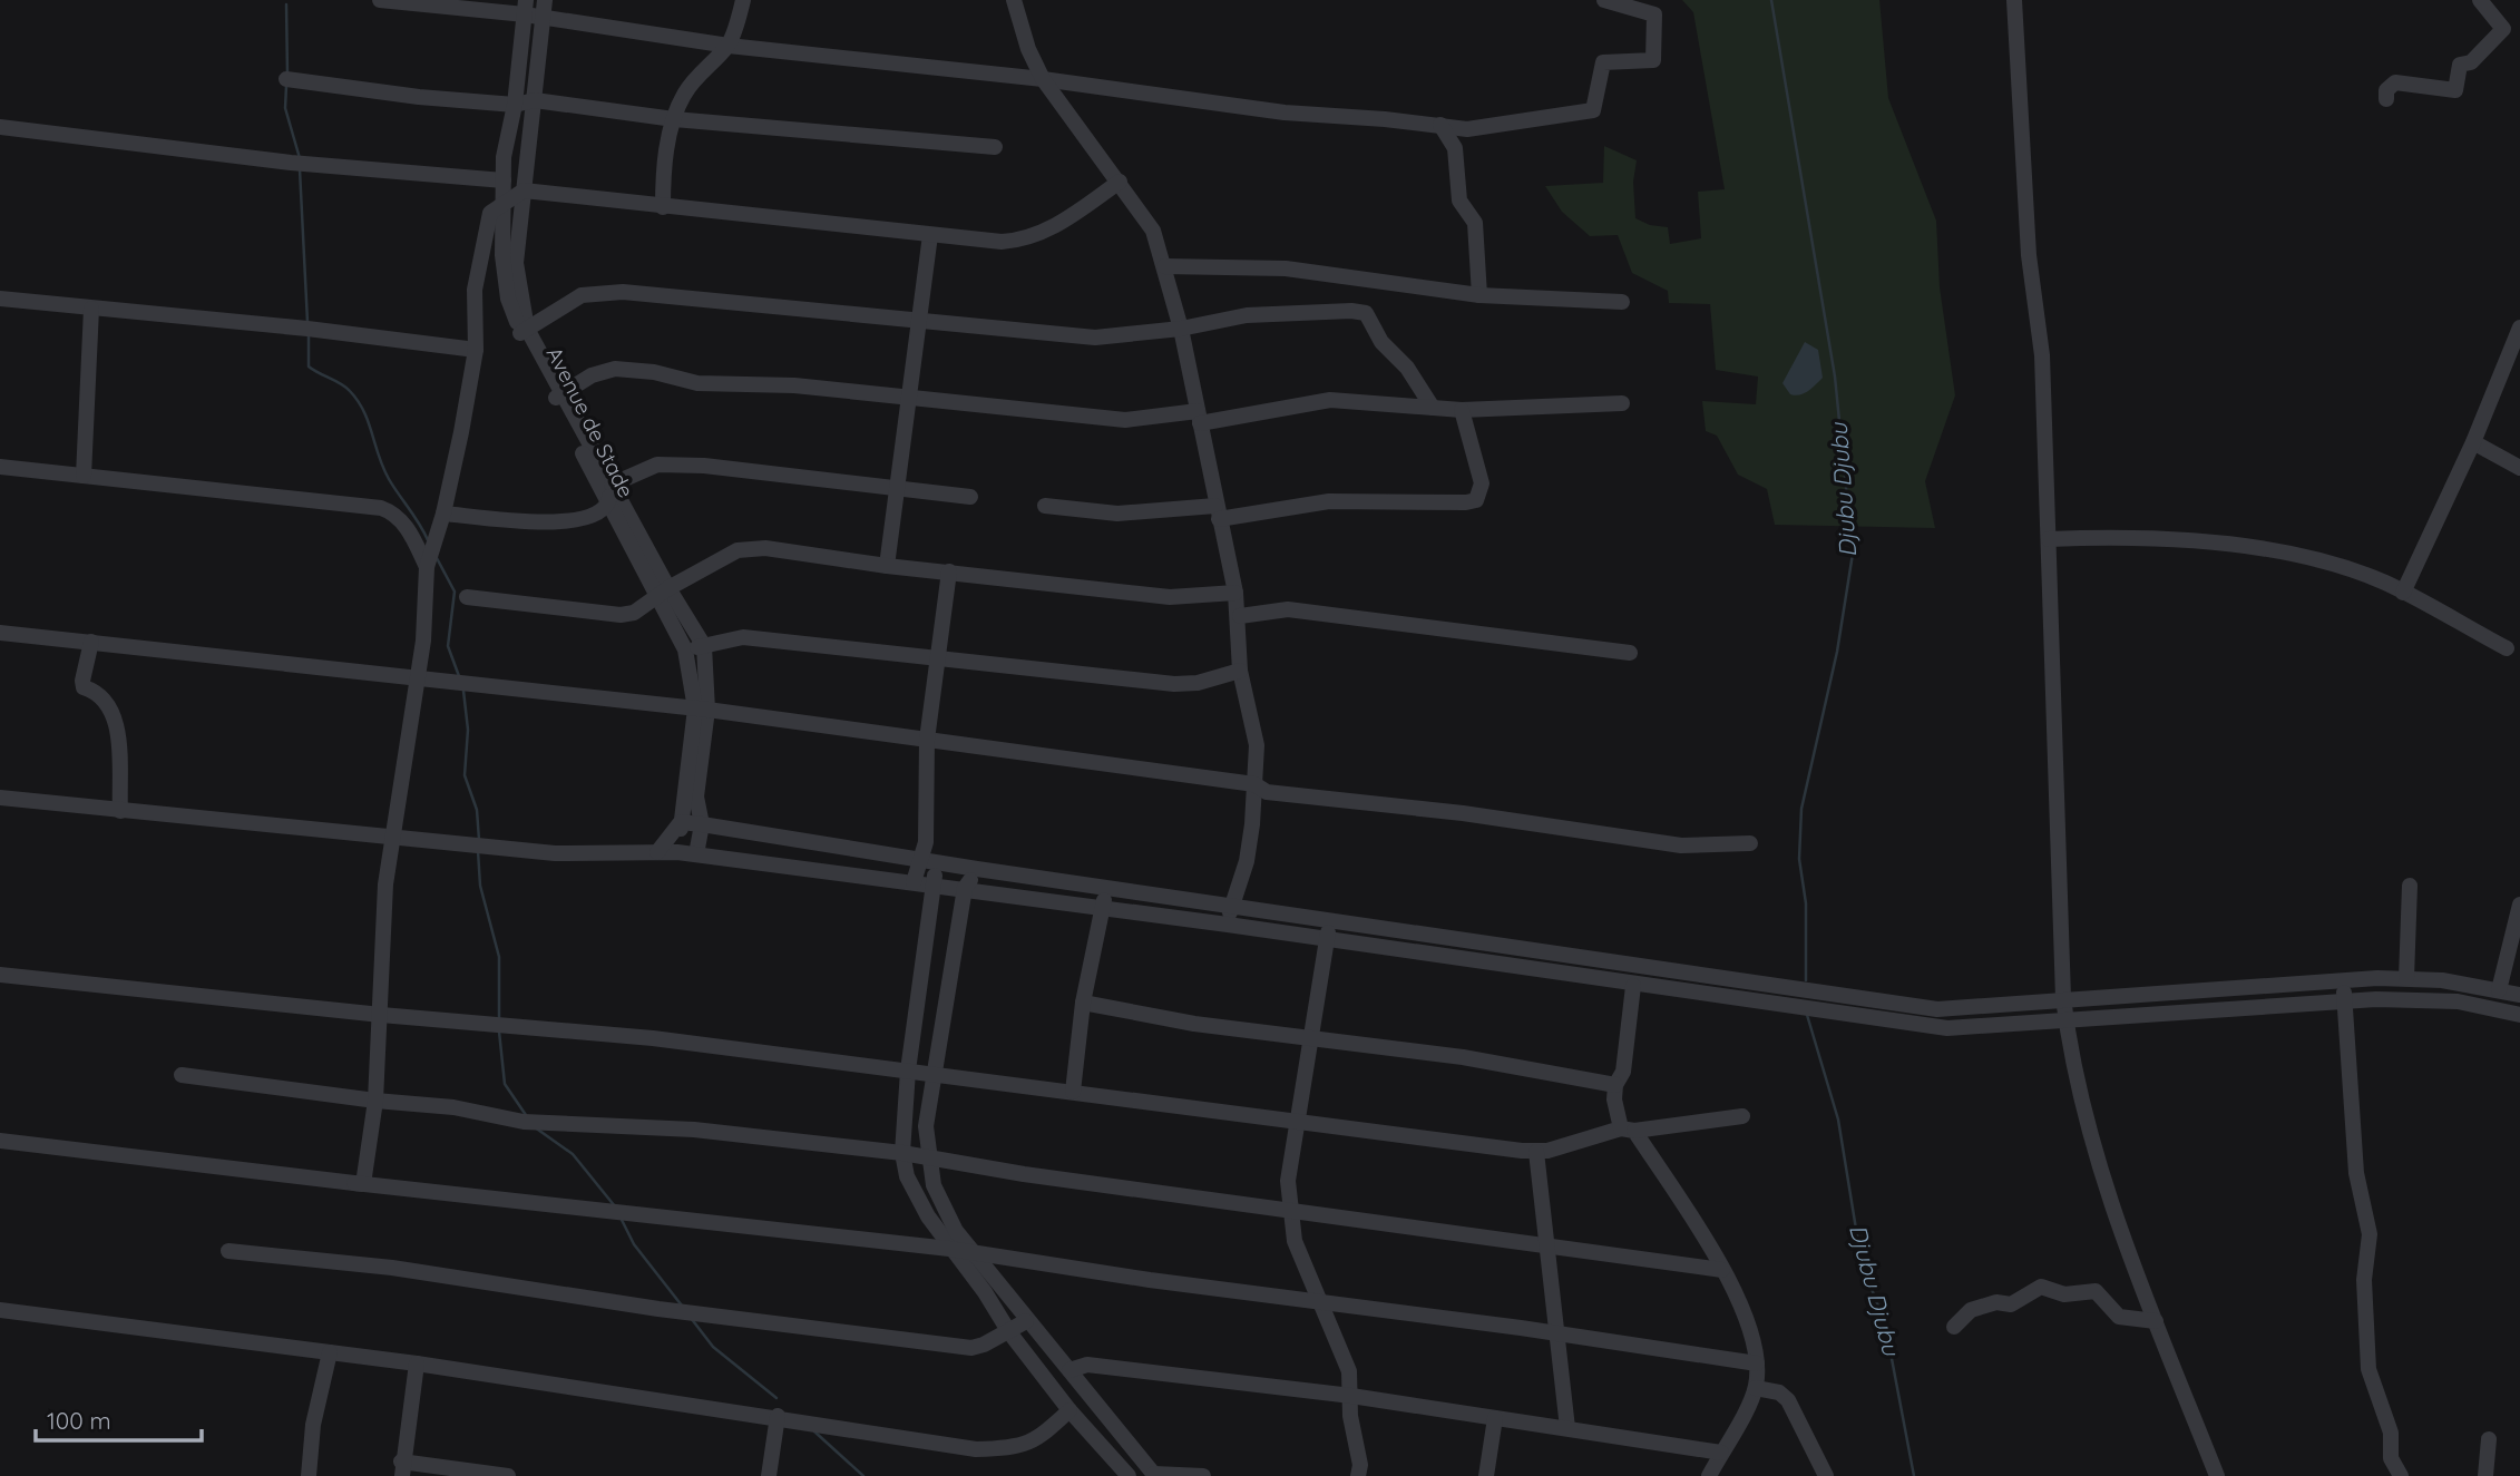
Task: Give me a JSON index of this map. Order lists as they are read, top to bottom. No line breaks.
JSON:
{"streets":{"street":["Avenue de Stade"]},"water":["Djubu Djubu"],"scale_bar":"100 m"}
